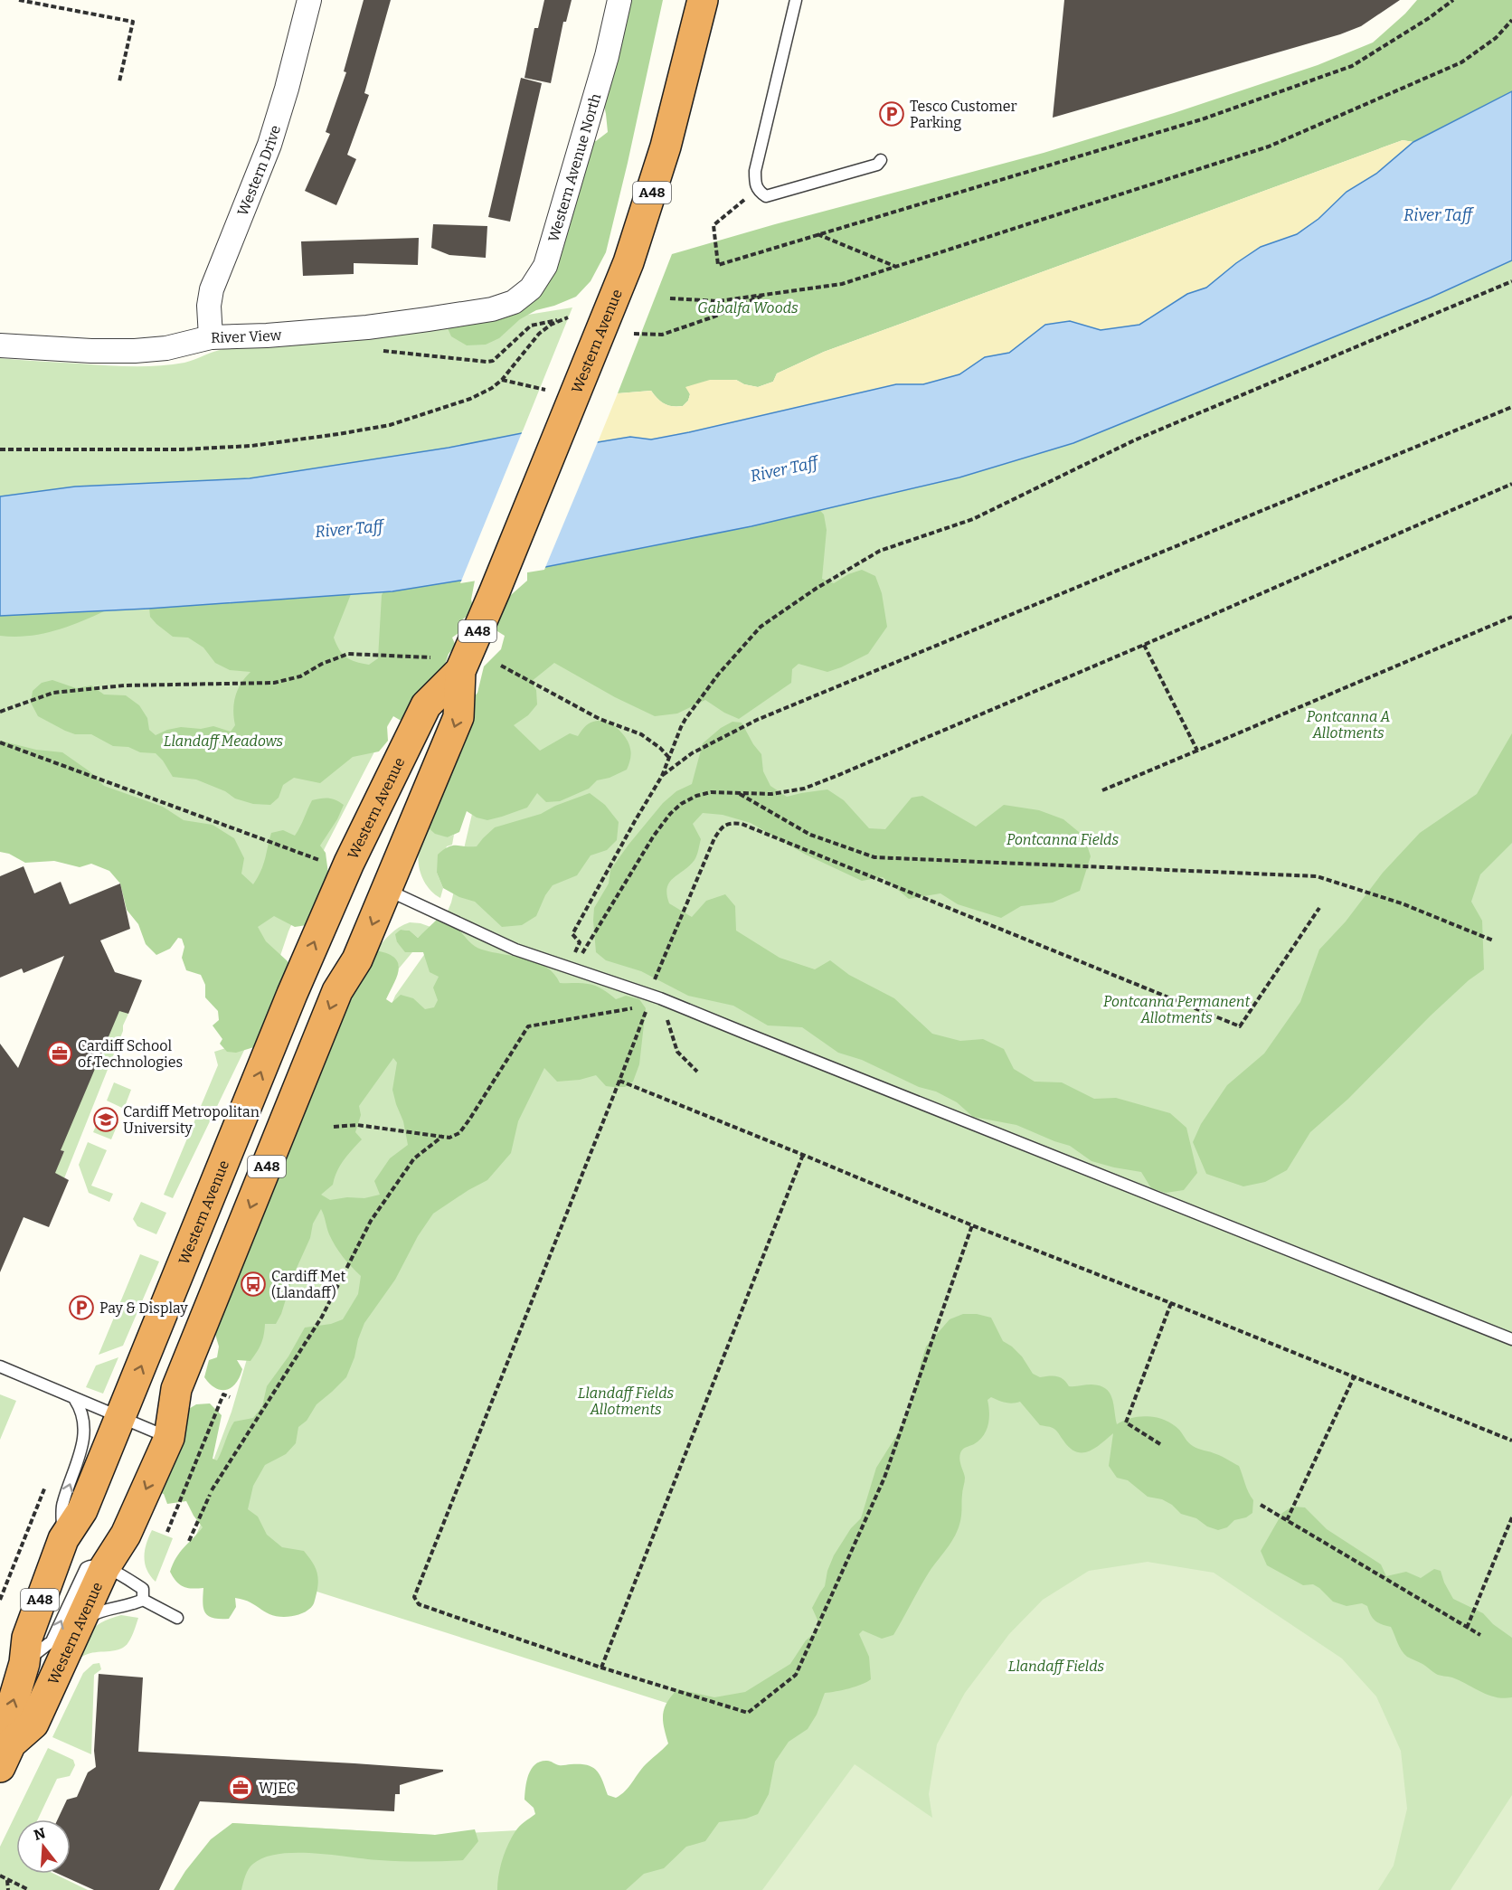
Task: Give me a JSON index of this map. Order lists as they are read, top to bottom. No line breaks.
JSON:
{"streets":{"highway":["A48","Western Avenue"],"street":["Western Avenue North","Western Drive","River View"]},"crossings":[["Western Avenue North","River View"],["Western Drive","River View"]],"water":["River Taff"],"parks":["Gabalfa Woods","Pontcanna A Allotments","Llandaff Meadows","Pontcanna Fields","Pontcanna Permanent Allotments","Llandaff Fields Allotments","Llandaff Fields"],"places":{"parking":["Tesco Customer Parking","Pay & Display"],"office":["Cardiff School of Technologies","WJEC"],"school or university":["Cardiff Metropolitan University"],"bus stop":["Cardiff Met (Llandaff)"]},"north":"top"}
